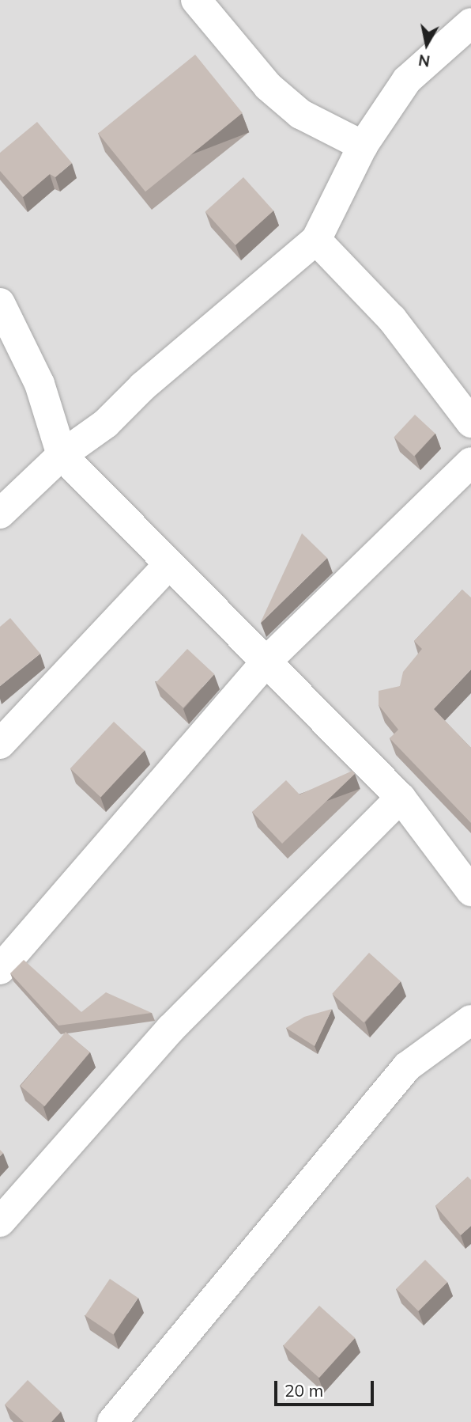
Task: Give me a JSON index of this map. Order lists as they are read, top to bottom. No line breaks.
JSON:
{"scale_bar":"20 m","north":"bottom"}
